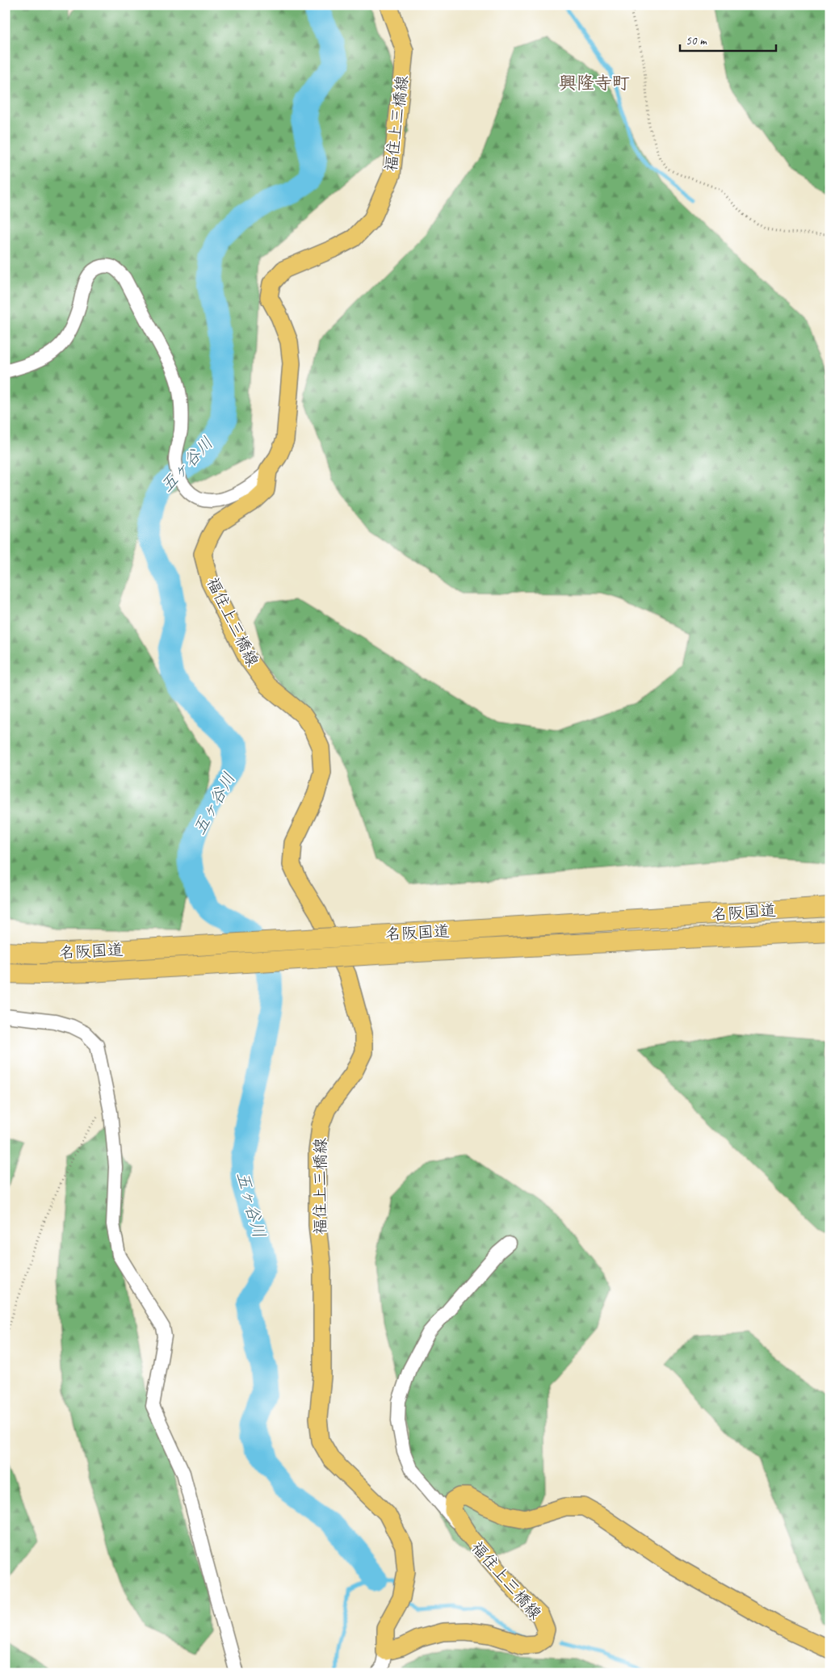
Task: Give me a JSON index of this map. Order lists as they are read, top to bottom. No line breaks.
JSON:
{"streets":{"highway":["名阪国道"],"main road":["福住上三橋線"]},"districts":["興隆寺町"],"water":["五ヶ谷川"],"scale_bar":"50 m"}
